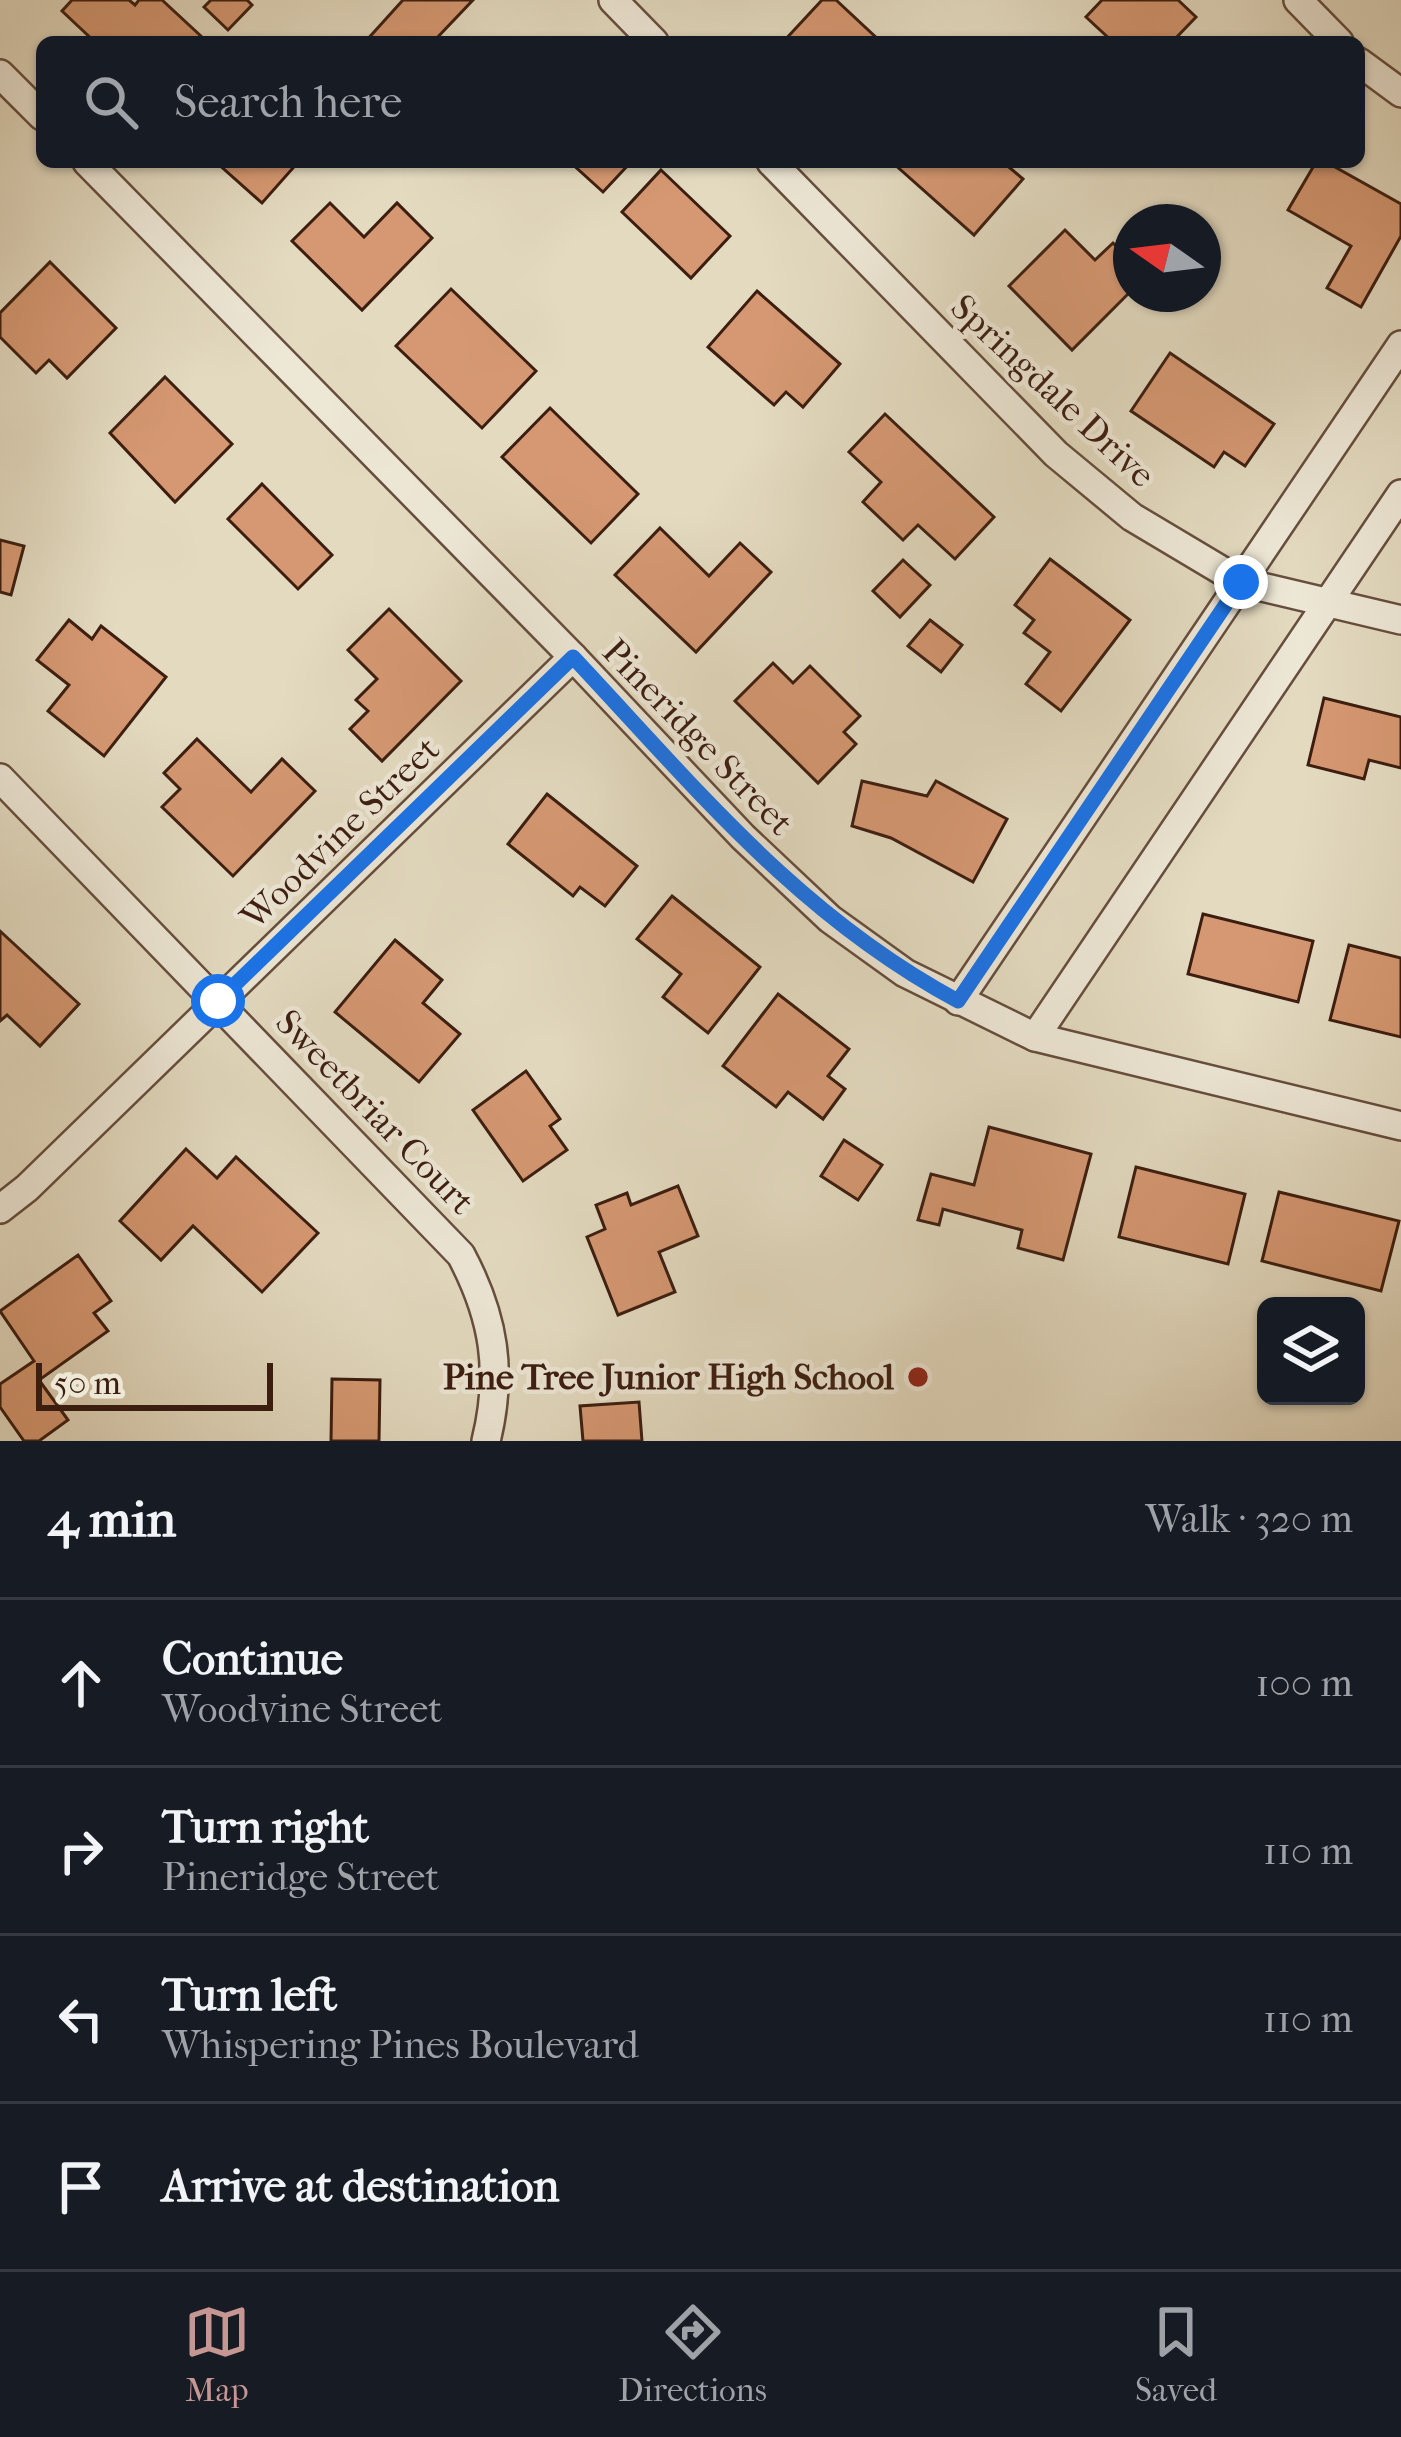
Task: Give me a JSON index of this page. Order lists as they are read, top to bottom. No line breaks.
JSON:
{"streets":{"street":["Springdale Drive","Pineridge Street","Woodvine Street","Sweetbriar Court"]},"crossings":[["Pineridge Street","Woodvine Street"],["Woodvine Street","Sweetbriar Court"]],"places":["Pine Tree Junior High School"],"scale_bar":"50 m","north":"left","page":{"search":"Search here","scale":"50 m","heading":["4 min","Walk · 320 m"],"list":[["Continue","Woodvine Street","100 m"],["Turn right","Pineridge Street","110 m"],["Turn left","Whispering Pines Boulevard","110 m"],"Arrive at destination"],"nav":["Map","Directions","Saved"]}}
